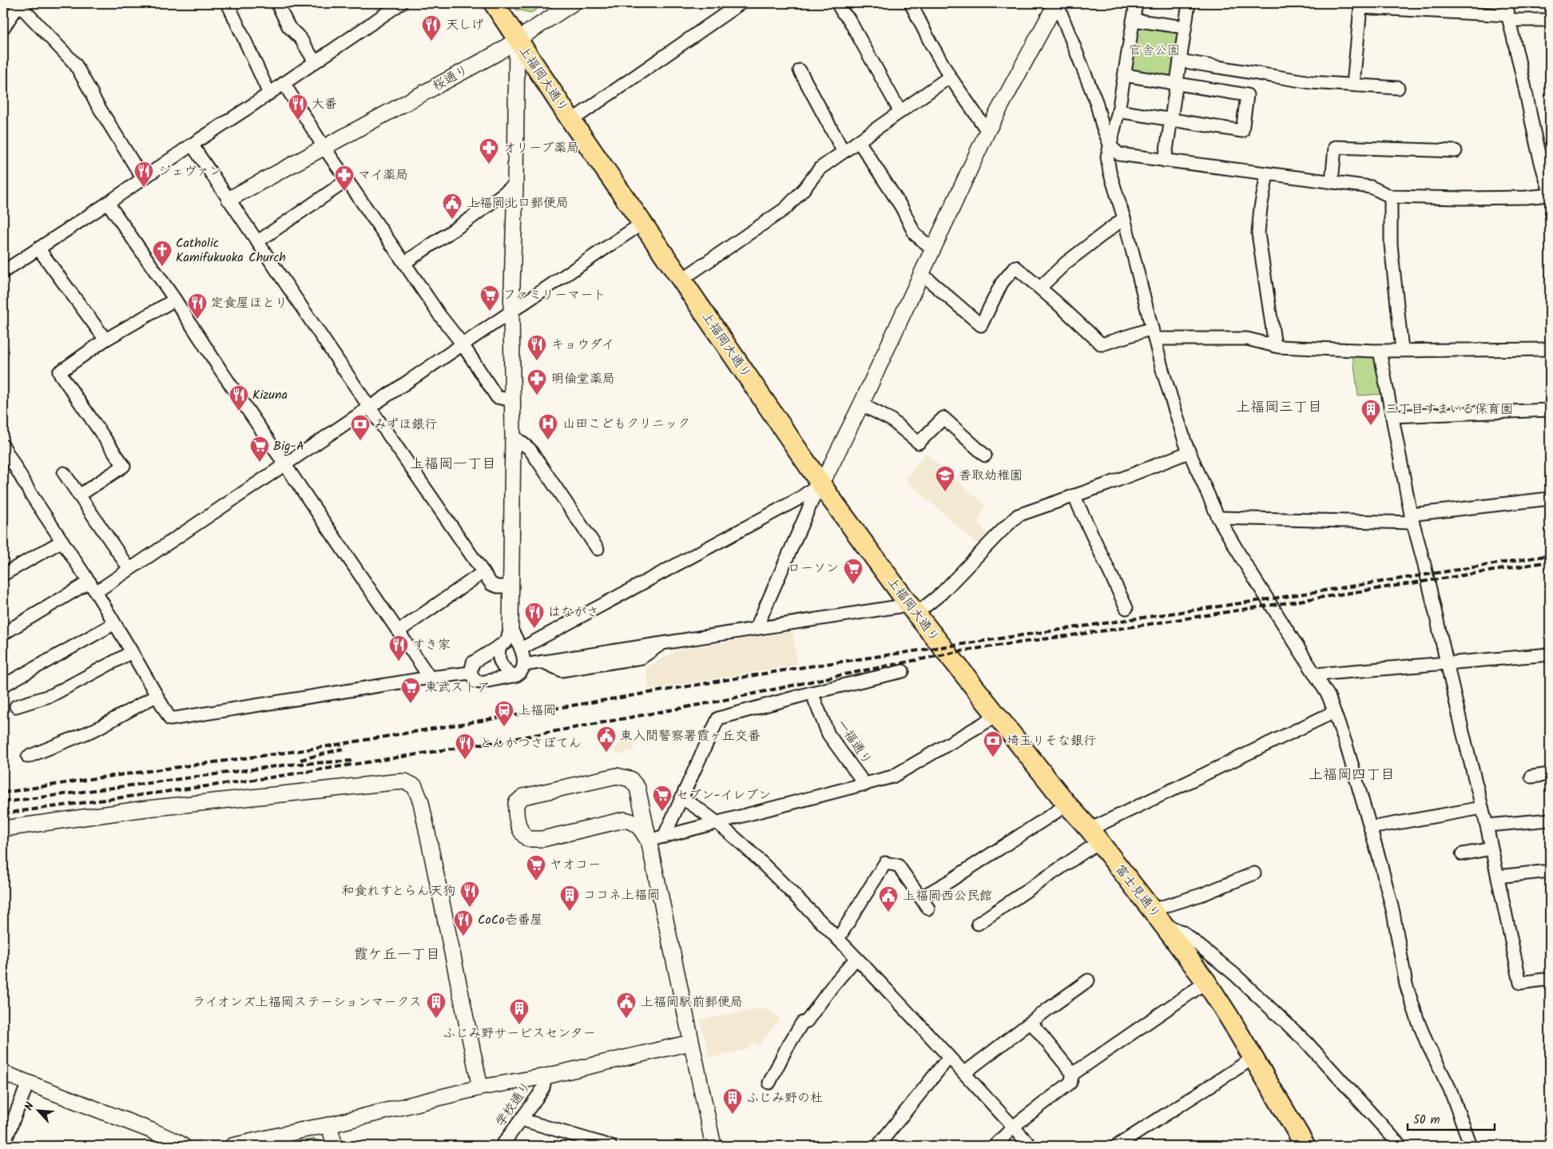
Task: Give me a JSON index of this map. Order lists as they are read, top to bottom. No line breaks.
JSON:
{"streets":{"main road":["上福岡大通り","富士見通り"],"street":["桜通り","一福通り","学校通り"]},"crossings":[["桜通り","上福岡大通り"],["上福岡大通り","富士見通り"]],"districts":["上福岡三丁目","上福岡一丁目","上福岡四丁目","霞ケ丘一丁目"],"parks":["官舎公園"],"places":{"restaurant":["天しげ","大番","ジェヴァン","定食屋ほとり","キョウダイ","Kizuna","はながさ","すき家","とんかつさぼてん","和食れすとらん天狗","CoCo壱番屋"],"pharmacy":["オリーブ薬局","マイ薬局","明倫堂薬局"],"public building":["上福岡北口郵便局","東入間警察署霞ヶ丘交番","上福岡西公民館","上福岡駅前郵便局"],"church":["Catholic Kamifukuoka Church"],"supermarket":["ファミリーマート","Big-A","ローソン","東武ストア","セブン-イレブン","ヤオコー"],"building":["三丁目すまいる保育園","ココネ上福岡","ライオンズ上福岡ステーションマークス","ふじみ野サービスセンター","ふじみ野の杜"],"hospital":["山田こどもクリニック"],"bank":["みずほ銀行","埼玉りそな銀行"],"school or university":["香取幼稚園"],"station":["上福岡"]},"scale_bar":"50 m","north":"top left"}
